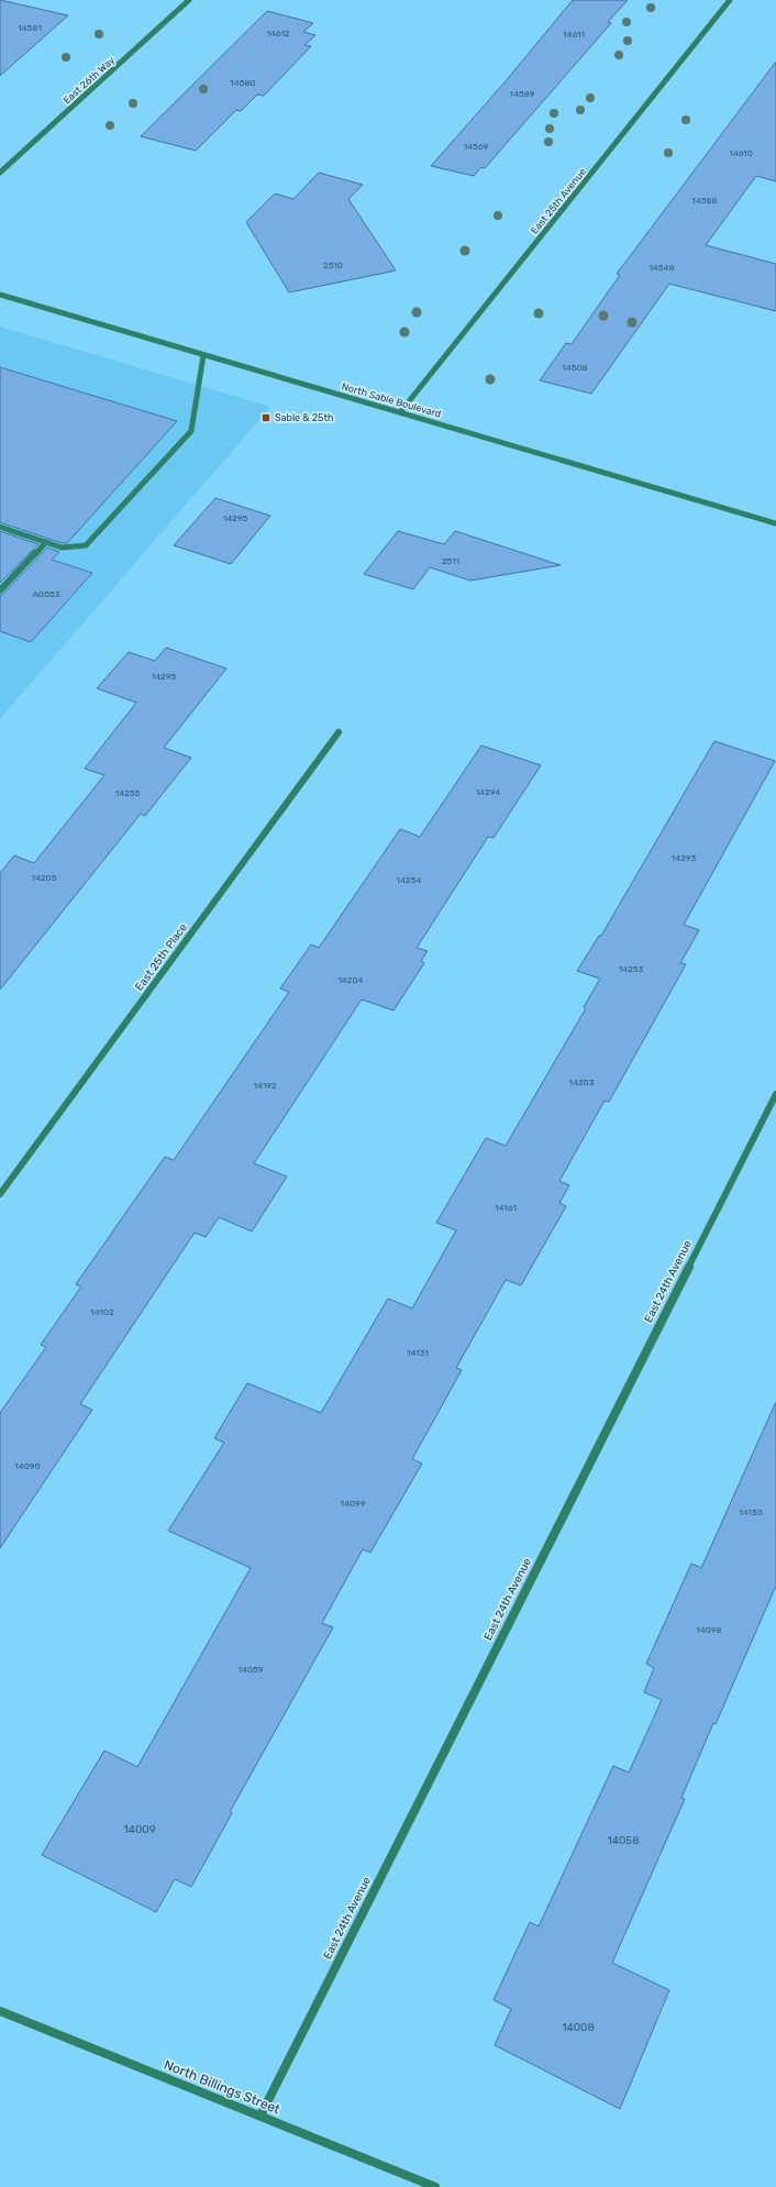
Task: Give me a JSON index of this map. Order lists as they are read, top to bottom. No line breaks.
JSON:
{"streets":{"street":["East 26th Way","East 25th Avenue","North Sable Boulevard","East 25th Place","East 24th Avenue","North Billings Street"]},"crossings":[["East 25th Avenue","North Sable Boulevard"],["East 24th Avenue","North Billings Street"]],"places":{"transit":["Sable & 25th"]},"house_numbers":["14581","14612","14611","14580","14589","14569","14610","14588","2510","14548","14508","14295","2511","A0053","14295","14294","14255","14293","14205","14254","14253","14204","14203","14192","14161","14102","14131","14090","14099","14130","14098","14059","14009","14058","14008"]}
